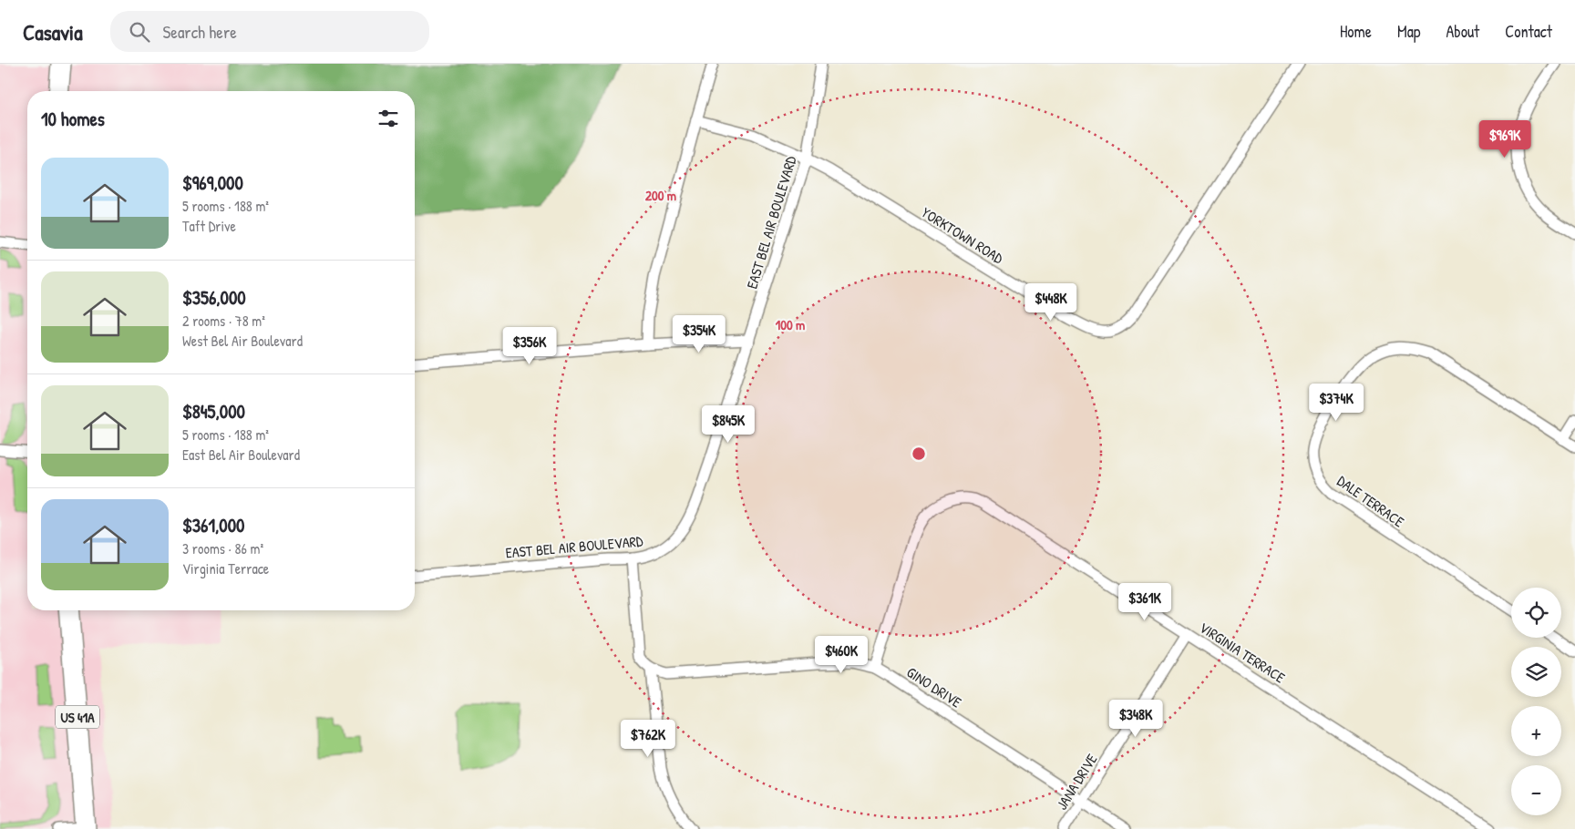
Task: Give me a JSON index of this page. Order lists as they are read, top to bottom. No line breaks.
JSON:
{"streets":{"highway":["US 41A"],"street":["EAST BEL AIR BOULEVARD","YORKTOWN ROAD","DALE TERRACE","VIRGINIA TERRACE","GINO DRIVE","JANA DRIVE"]},"crossings":[["EAST BEL AIR BOULEVARD","YORKTOWN ROAD"],["VIRGINIA TERRACE","GINO DRIVE"],["VIRGINIA TERRACE","JANA DRIVE"],["GINO DRIVE","JANA DRIVE"]],"page":{"header":"Casavia","search":"Search here","nav":["Home","Map","About","Contact"],"heading":"10 homes","price":["$969K","$448K","$354K","$356K","$374K","$845K","$361K","$460K","$348K","$762K"],"list":[{"name":"$969,000","note":"5 rooms · 188 m² · Taft Drive"},{"name":"$356,000","note":"2 rooms · 78 m² · West Bel Air Boulevard"},{"name":"$845,000","note":"5 rooms · 188 m² · East Bel Air Boulevard"},{"name":"$361,000","note":"3 rooms · 86 m² · Virginia Terrace"}],"map_buttons":["+","−"]},"rings":["200 m","100 m"]}
